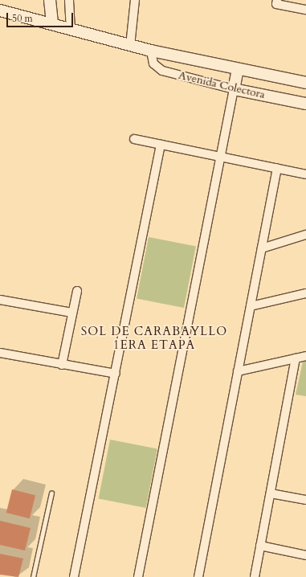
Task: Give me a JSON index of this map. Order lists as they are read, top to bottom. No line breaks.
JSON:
{"streets":{"street":["Avenida Colectora"]},"districts":["SOL DE CARABAYLLO 1ERA ETAPA"],"scale_bar":"50 m"}
